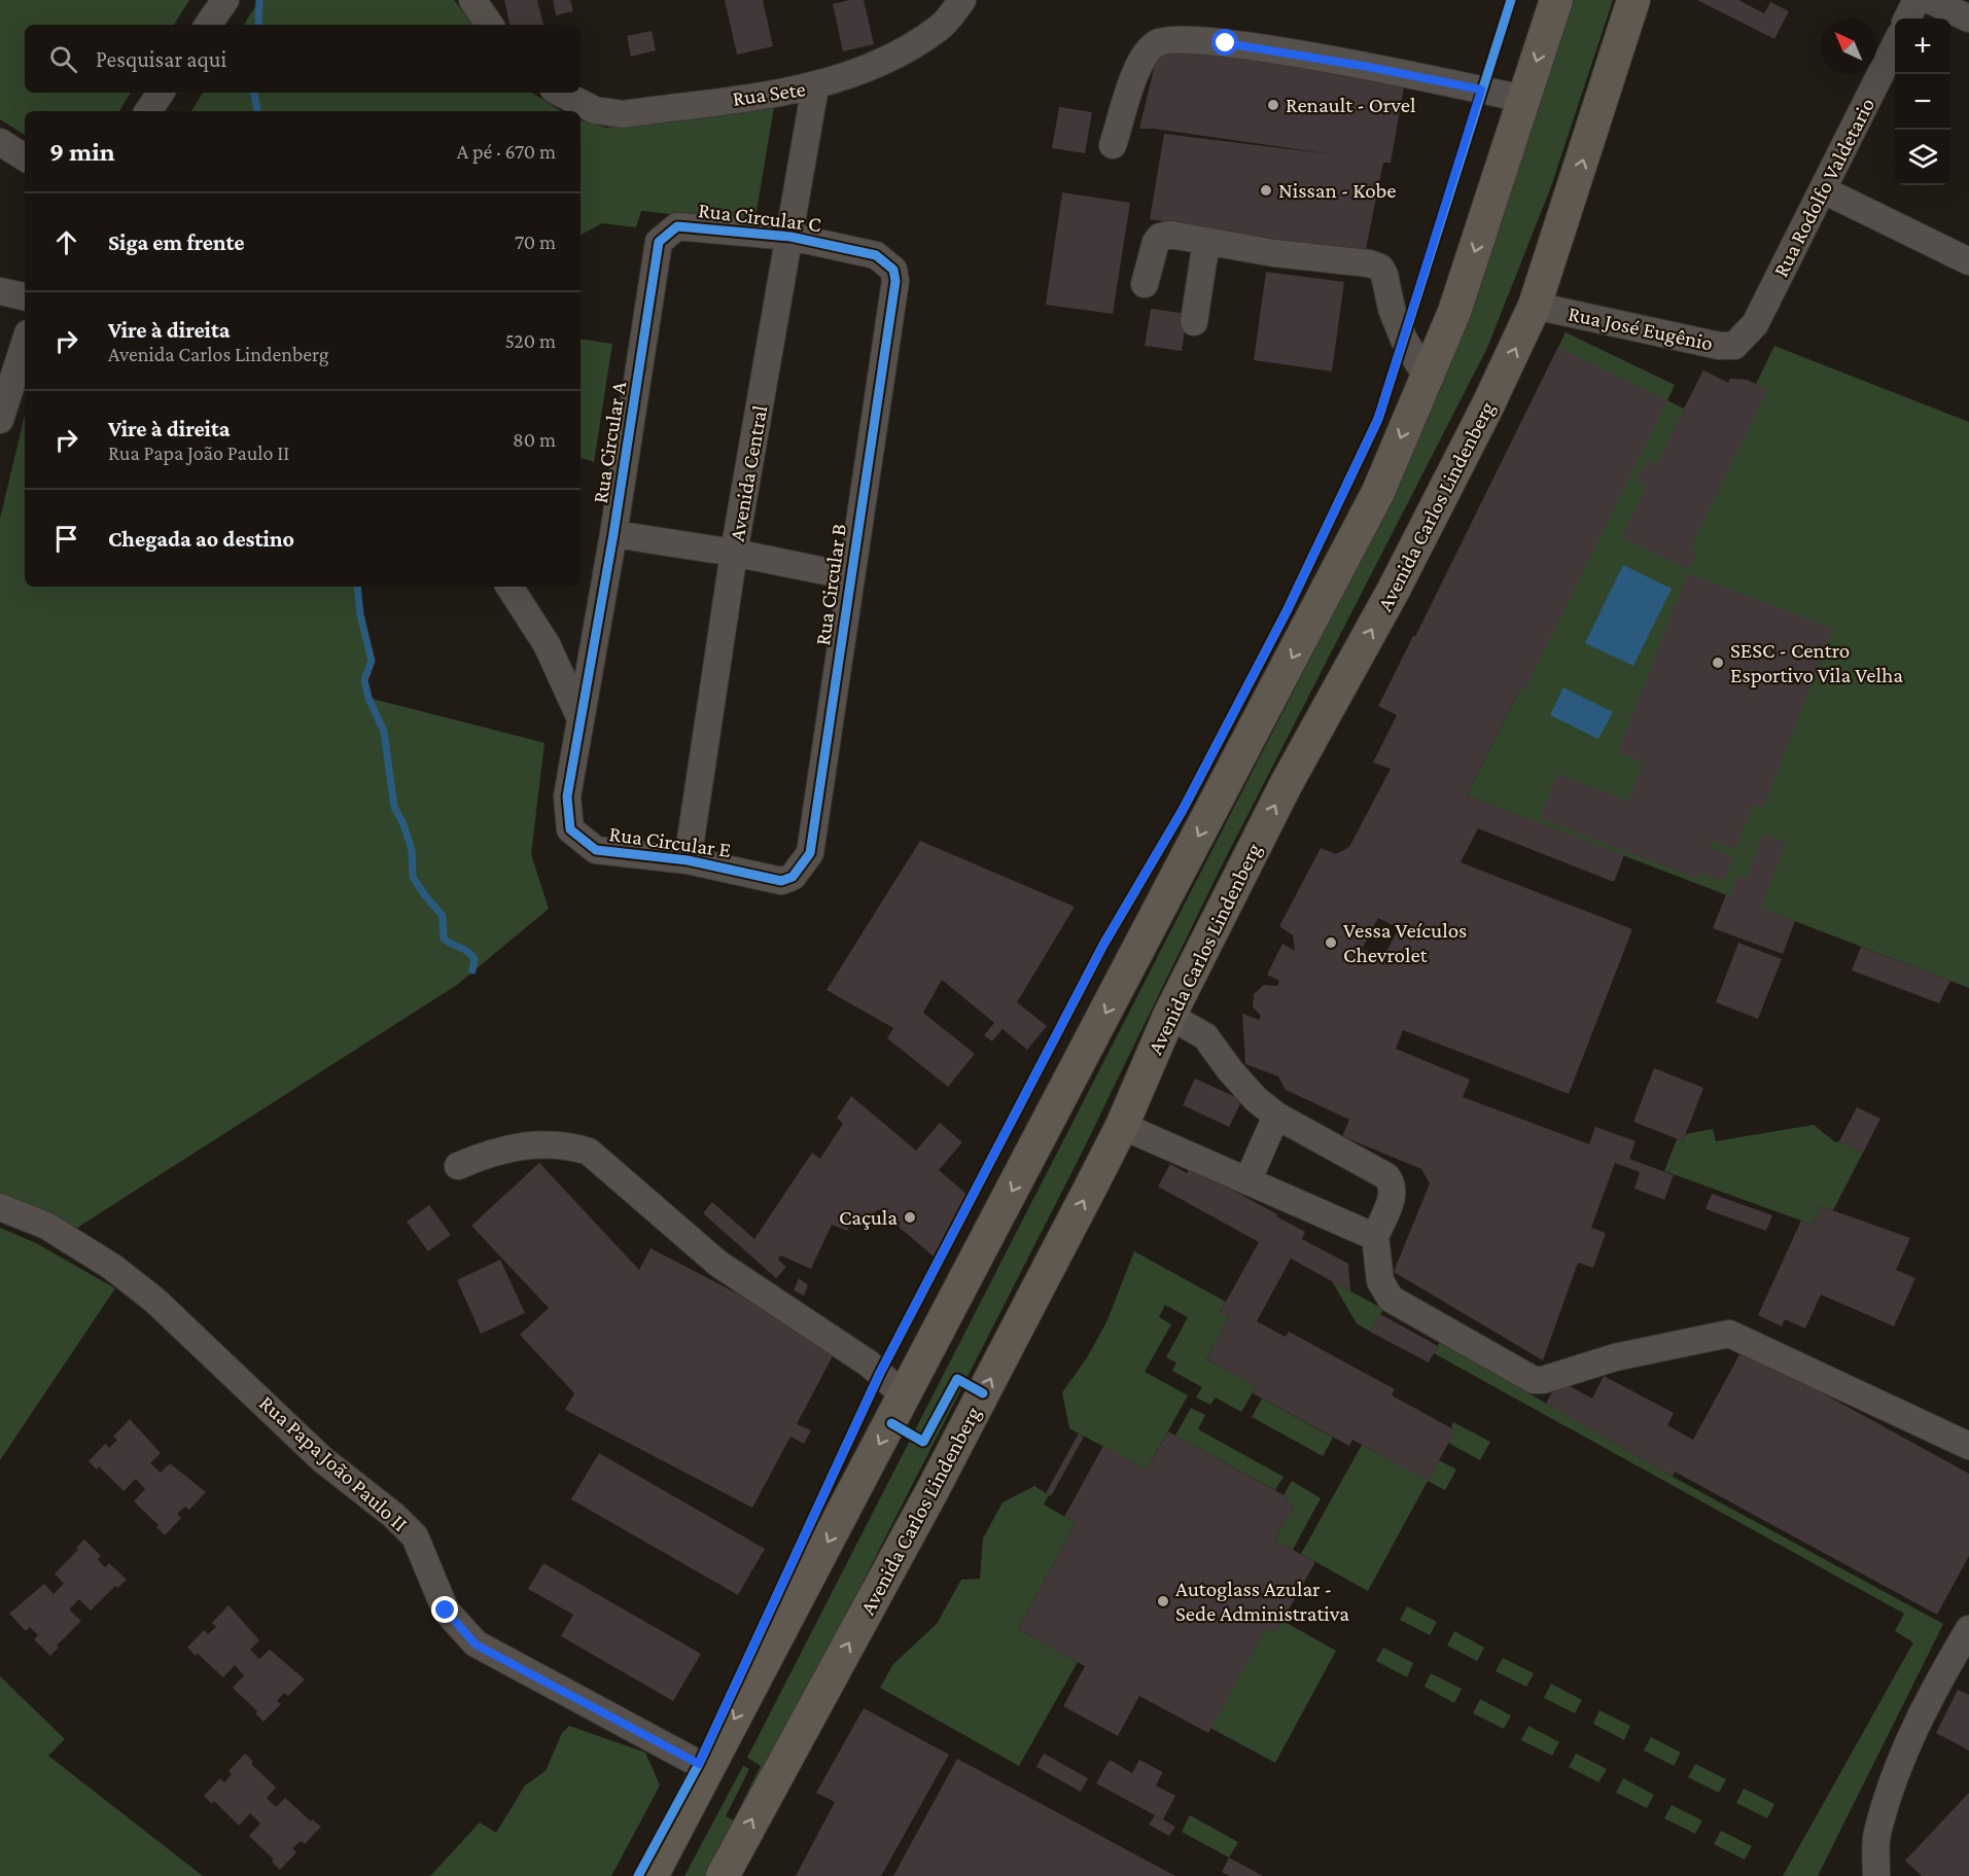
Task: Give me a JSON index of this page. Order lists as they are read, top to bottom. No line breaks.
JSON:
{"streets":{"main road":["Avenida Carlos Lindenberg"],"street":["Rua Sete","Rua Rodolfo Valdetario","Rua Circular C","Rua José Eugênio","Rua Circular A","Avenida Central","Rua Circular B","Rua Circular E","Rua Papa João Paulo II"]},"crossings":[["Rua Sete","Avenida Central"],["Rua Rodolfo Valdetario","Rua José Eugênio"],["Rua Circular C","Rua Circular A"],["Rua Circular C","Avenida Central"],["Rua Circular C","Rua Circular B"],["Rua José Eugênio","Avenida Carlos Lindenberg"],["Rua Circular A","Rua Circular E"],["Avenida Central","Rua Circular E"],["Rua Circular B","Rua Circular E"]],"places":["Renault - Orvel","Nissan - Kobe","SESC - Centro Esportivo Vila Velha","Vessa Veículos Chevrolet","Caçula","Autoglass Azular - Sede Administrativa"],"north":"top left","page":{"map_buttons":["+","−"],"search":"Pesquisar aqui","heading":["9 min","A pé · 670 m"],"list":[["Siga em frente","70 m"],["Vire à direita","Avenida Carlos Lindenberg","520 m"],["Vire à direita","Rua Papa João Paulo II","80 m"],"Chegada ao destino"]}}
